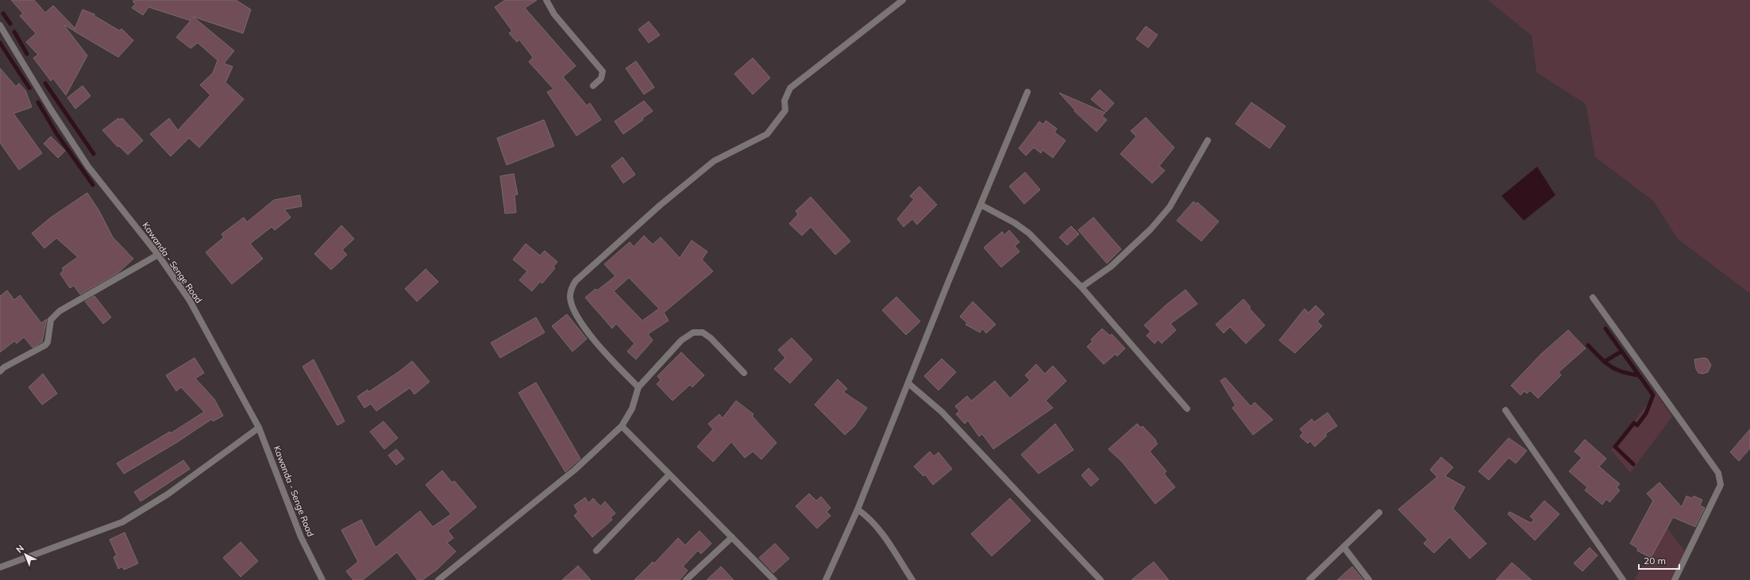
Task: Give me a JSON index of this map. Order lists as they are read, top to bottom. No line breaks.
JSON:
{"streets":{"street":["Kawanda - Senge Road"]},"scale_bar":"20 m","north":"top left"}
